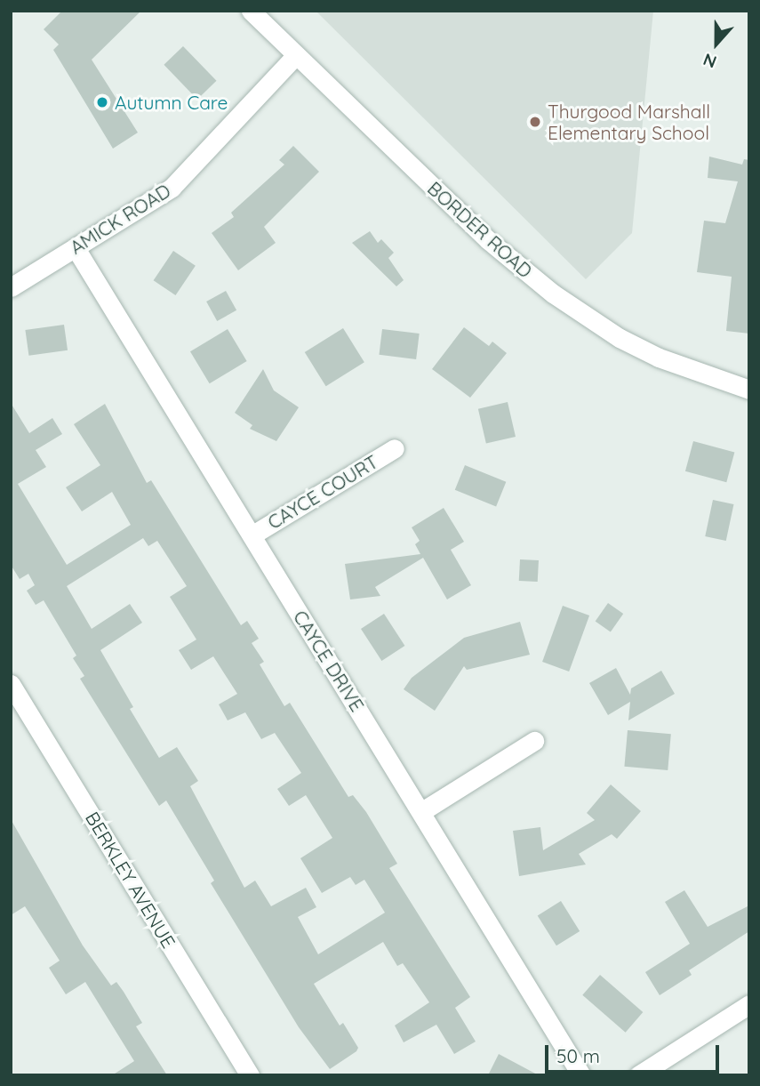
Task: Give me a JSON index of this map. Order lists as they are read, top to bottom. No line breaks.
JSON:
{"streets":{"street":["AMICK ROAD","BORDER ROAD","CAYCE COURT","CAYCE DRIVE","BERKLEY AVENUE"]},"crossings":[["AMICK ROAD","BORDER ROAD"],["AMICK ROAD","CAYCE DRIVE"],["CAYCE COURT","CAYCE DRIVE"]],"places":["Autumn Care","Thurgood Marshall Elementary School"],"scale_bar":"50 m","north":"bottom"}
